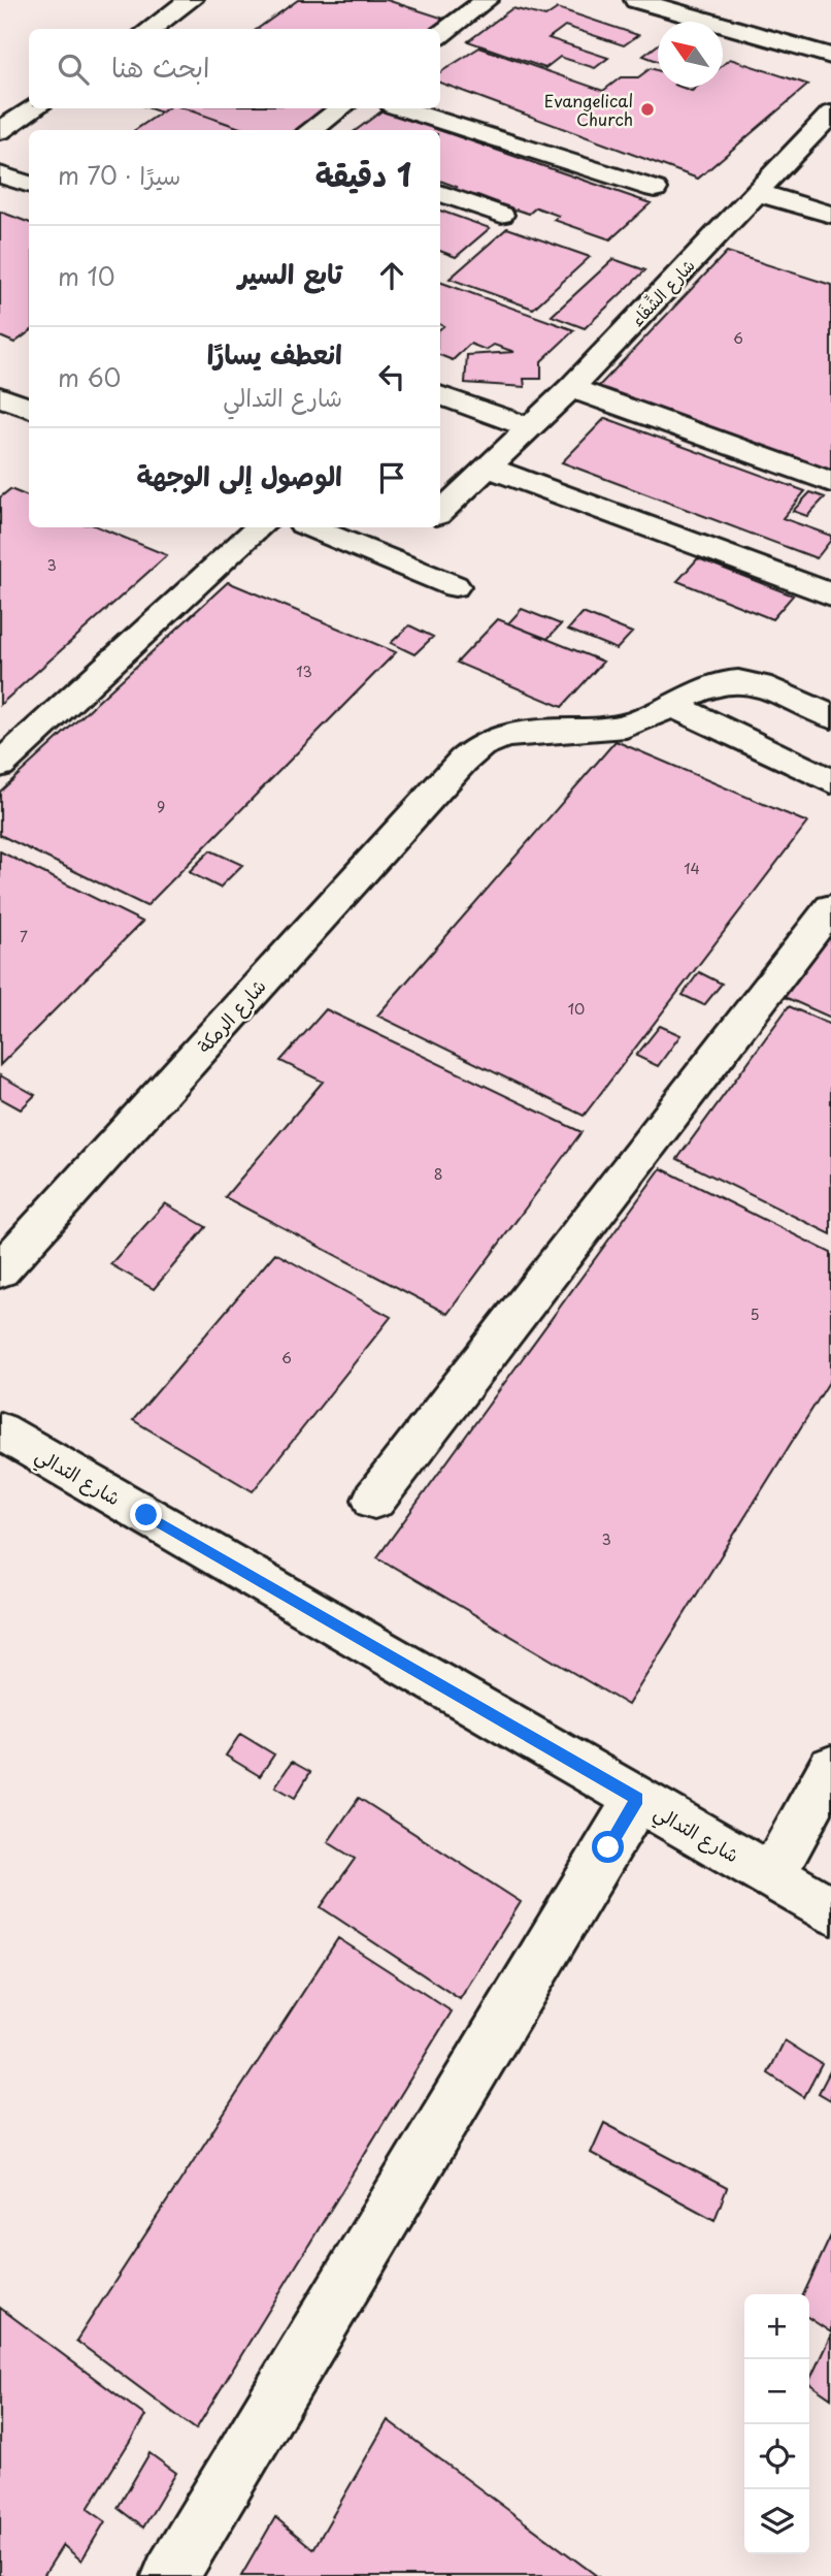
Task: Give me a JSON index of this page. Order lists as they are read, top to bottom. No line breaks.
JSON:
{"streets":{"street":["شارع الشِّفَاء","شارع الرمكة","شارع التدالي"]},"places":["Evangelical Church"],"house_numbers":["6","3","13","9","14","7","10","8","5","6","3"],"north":"top left","page":{"search":"ابحث هنا","heading":["1 دقيقة","سيرًا · 70 m"],"list":[["تابع السير","10 m"],["انعطف يسارًا","شارع التدالي","60 m"],"الوصول إلى الوجهة"],"map_buttons":["+","−"]}}
